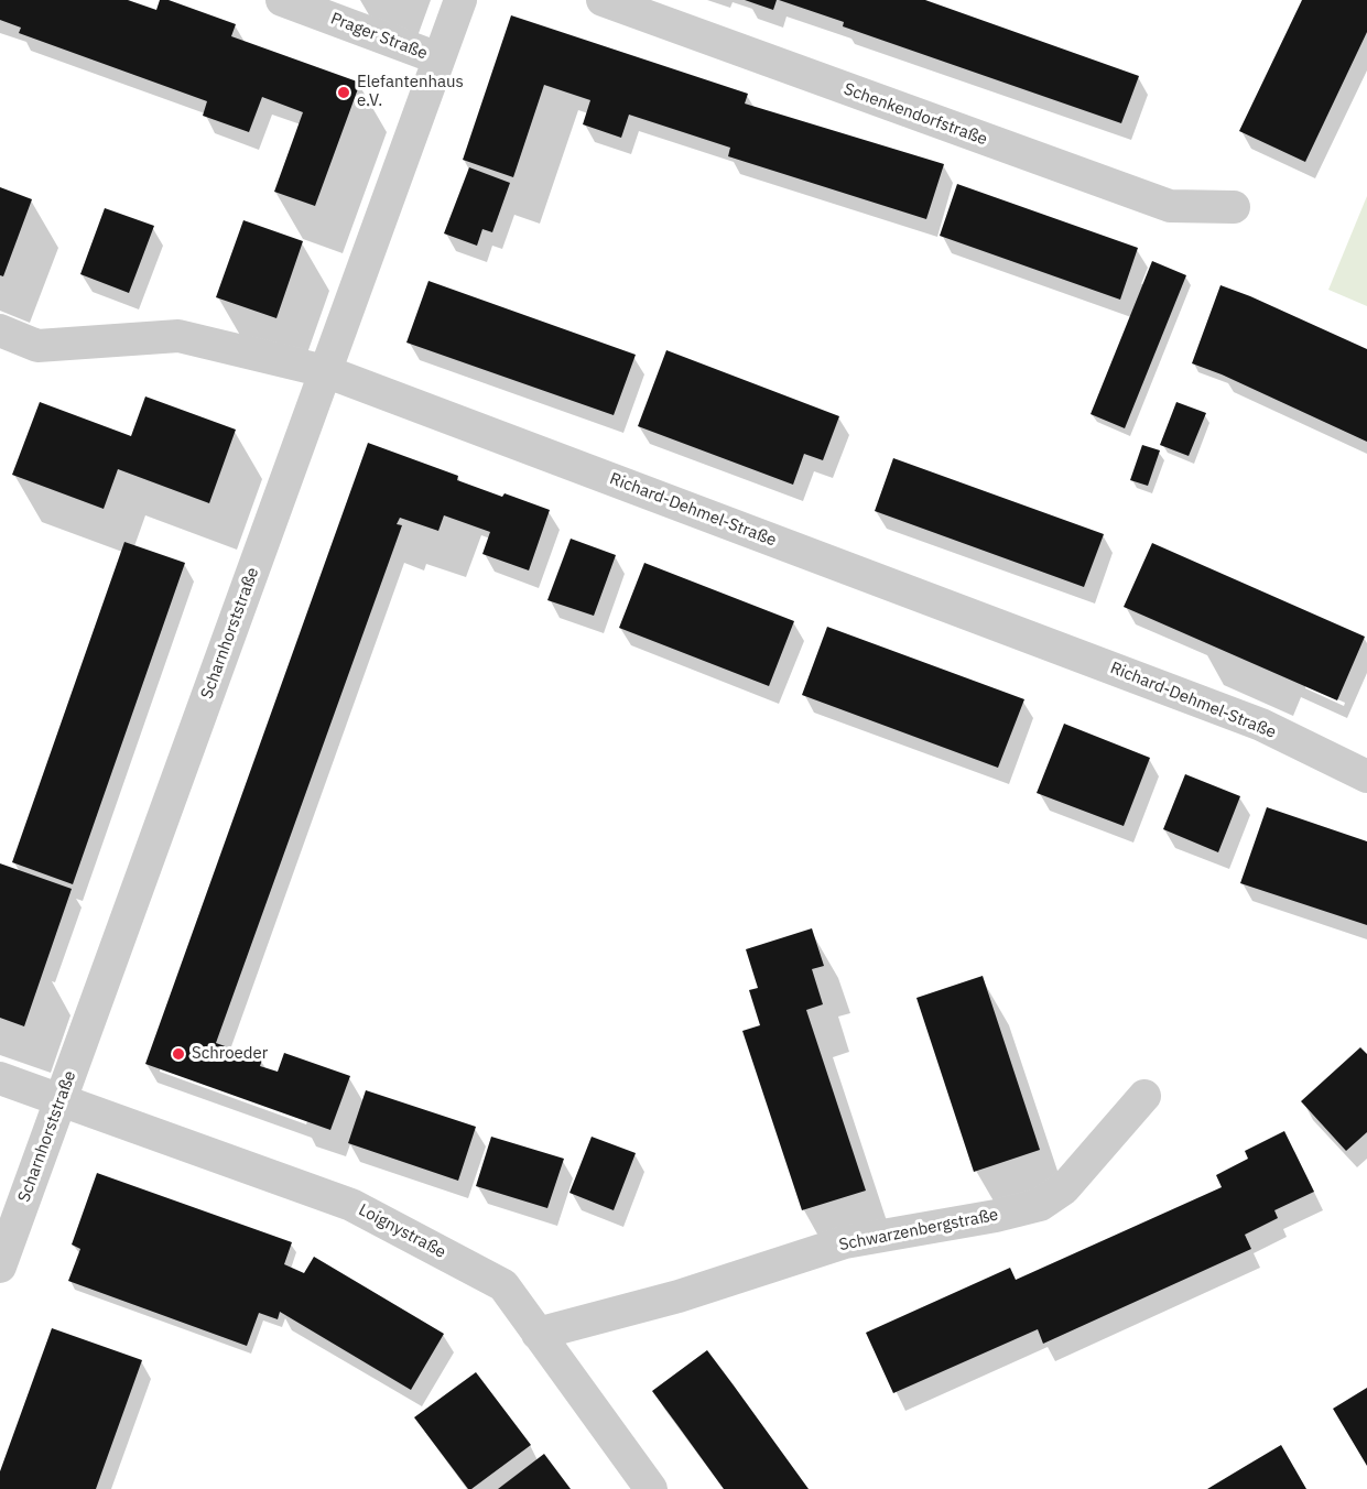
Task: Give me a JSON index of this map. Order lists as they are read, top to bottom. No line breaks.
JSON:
{"streets":{"street":["Prager Straße","Schenkendorfstraße","Richard-Dehmel-Straße","Scharnhorststraße","Schwarzenbergstraße","Loignystraße"]},"crossings":[["Prager Straße","Scharnhorststraße"],["Richard-Dehmel-Straße","Scharnhorststraße"],["Scharnhorststraße","Loignystraße"],["Schwarzenbergstraße","Loignystraße"]],"places":["Elefantenhaus e.V.","Schroeder"]}
